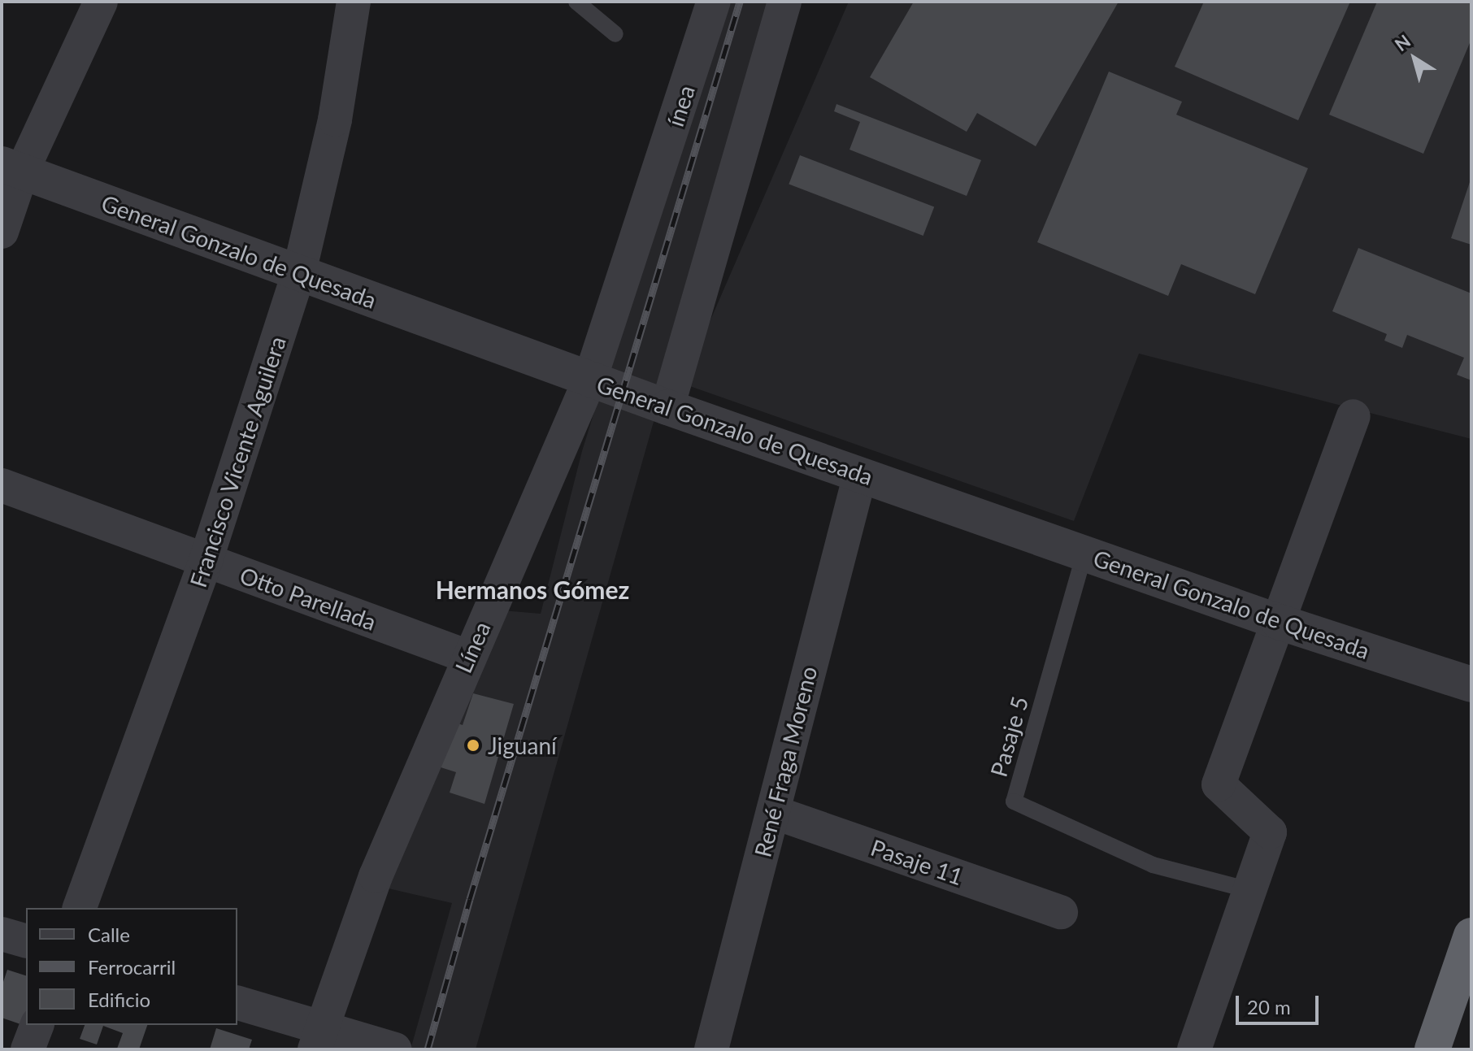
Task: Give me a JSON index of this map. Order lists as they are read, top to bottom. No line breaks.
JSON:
{"streets":{"street":["ínea","General Gonzalo de Quesada","Francisco Vicente Aguilera","Otto Parellada","Línea","René Fraga Moreno","Pasaje 11"],"lane":["Pasaje 5"]},"crossings":[["ínea","Línea"],["General Gonzalo de Quesada","Francisco Vicente Aguilera"],["General Gonzalo de Quesada","Línea"],["General Gonzalo de Quesada","Pasaje 5"],["General Gonzalo de Quesada","René Fraga Moreno"],["Francisco Vicente Aguilera","Otto Parellada"],["Otto Parellada","Línea"],["René Fraga Moreno","Pasaje 11"]],"districts":["Hermanos Gómez"],"places":["Jiguaní"],"legend":["Calle","Ferrocarril","Edificio"],"scale_bar":"20 m","north":"top left"}
